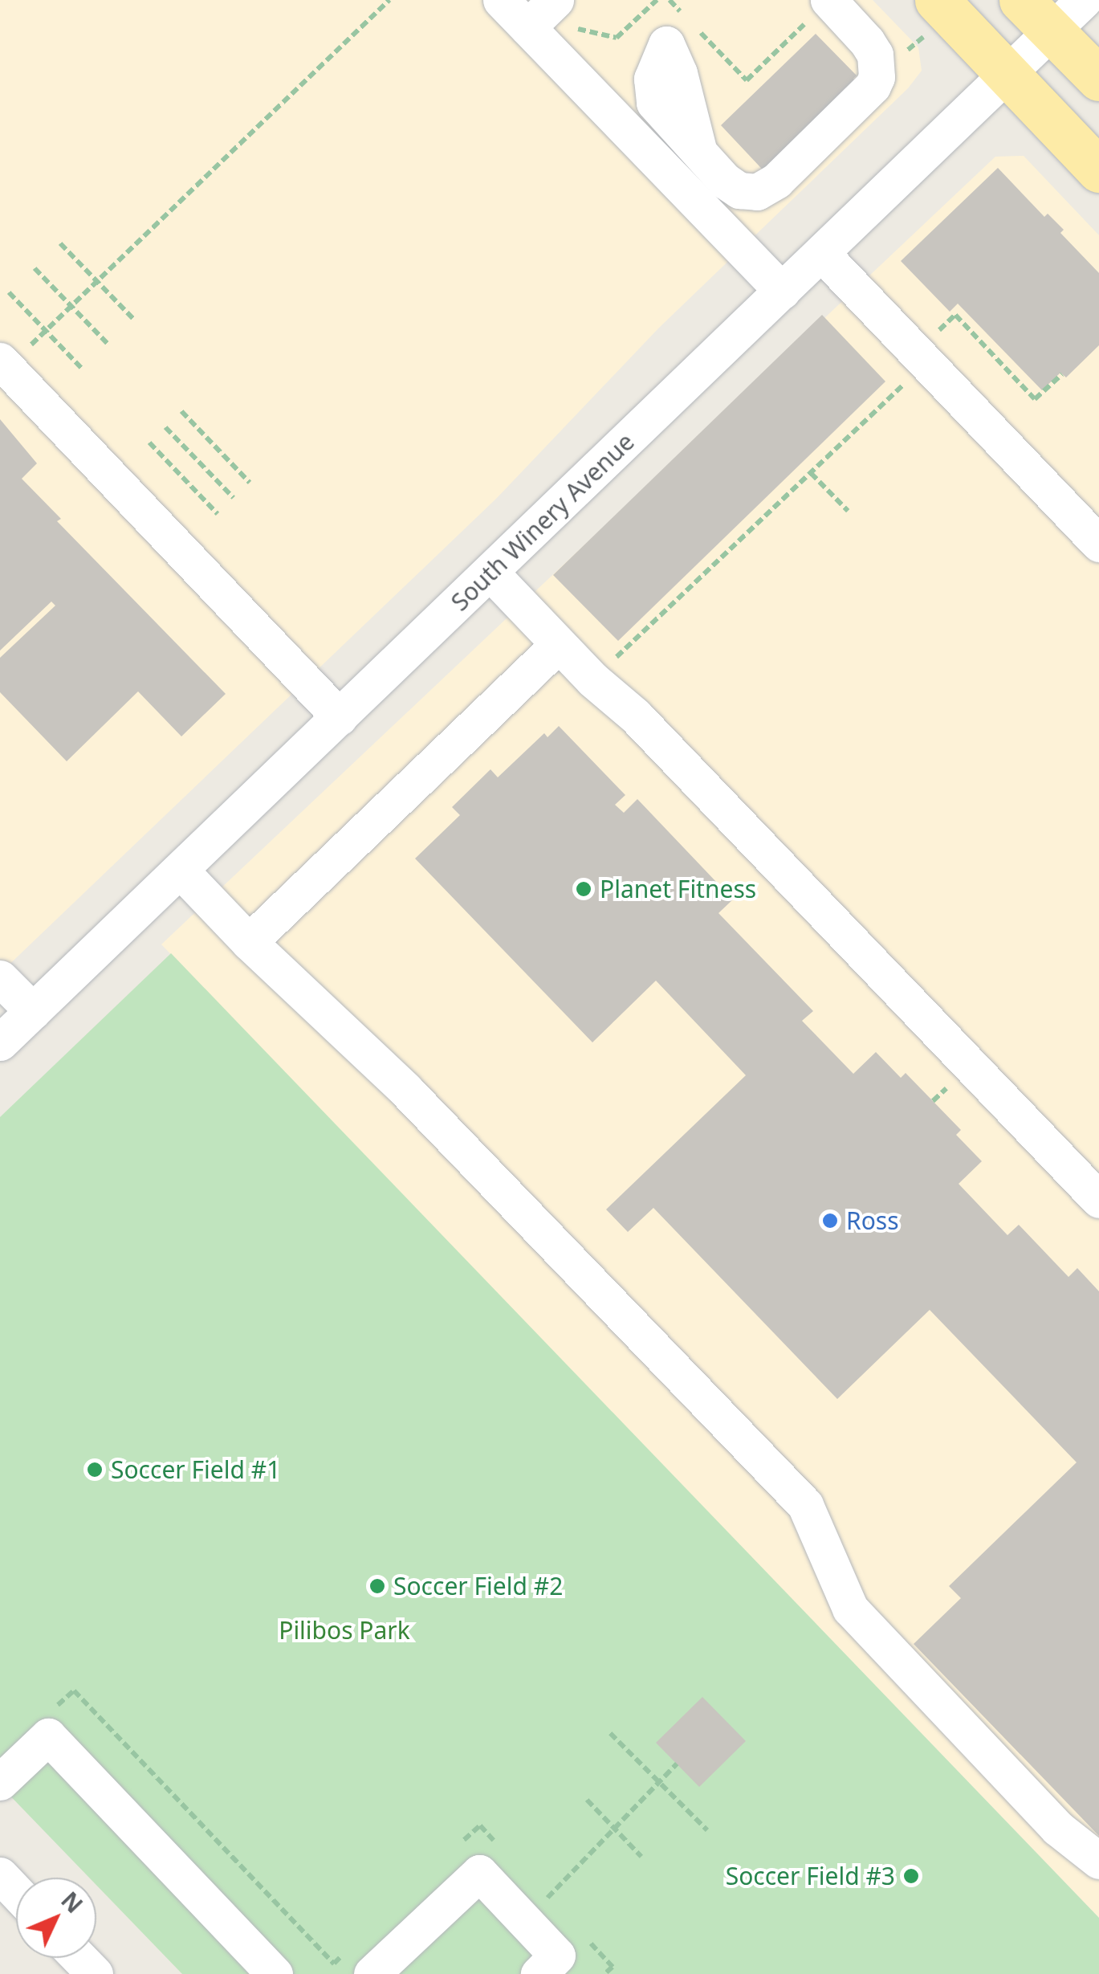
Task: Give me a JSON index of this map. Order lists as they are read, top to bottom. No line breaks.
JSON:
{"streets":{"street":["South Winery Avenue"]},"parks":["Pilibos Park"],"places":["Planet Fitness","Ross","Soccer Field #1","Soccer Field #2","Soccer Field #3"],"north":"top right"}
